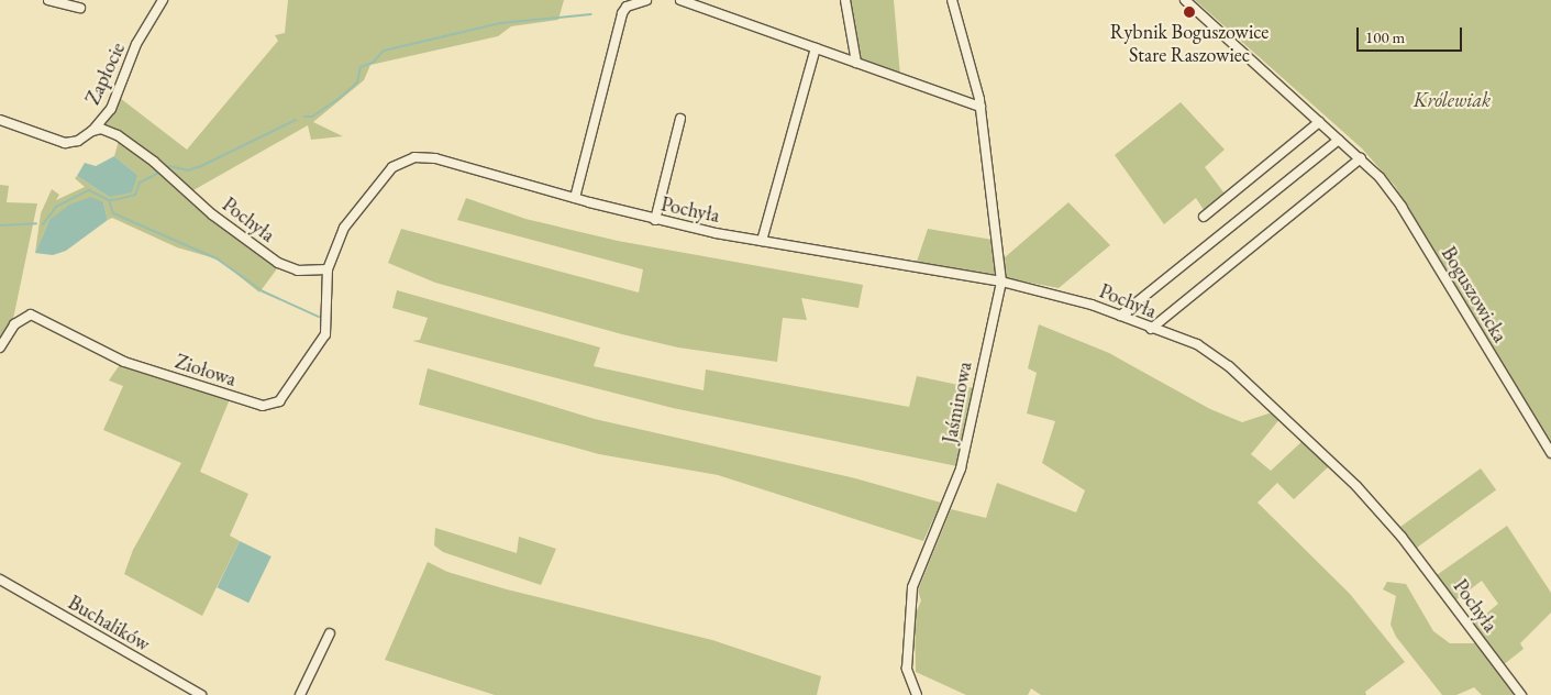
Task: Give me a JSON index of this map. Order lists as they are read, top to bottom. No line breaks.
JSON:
{"streets":{"street":["Zapłocie","Pochyła","Boguszowicka","Ziołowa","Jaśminowa","Buchalików"]},"crossings":[["Zapłocie","Pochyła"],["Pochyła","Ziołowa"],["Pochyła","Jaśminowa"]],"parks":["Królewiak"],"places":["Rybnik Boguszowice Stare Raszowiec"],"scale_bar":"100 m"}
